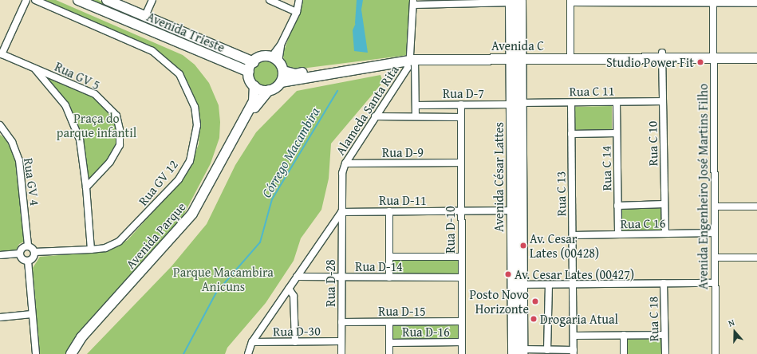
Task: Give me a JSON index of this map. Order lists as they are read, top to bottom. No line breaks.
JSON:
{"streets":{"main road":["Avenida César Lattes"],"street":["Avenida Trieste","Avenida C","Rua GV 5","Rua C 11","Rua D-7","Alameda Santa Rita","Rua C 10","Rua D-9","Rua C 14","Rua GV 4","Rua GV 12","Avenida Engenheiro José Martins Filho","Rua C 13","Rua D-11","Rua C 16","Rua D-10","Avenida Parque","Rua D-14","Rua D-28","Rua D-15","Rua C 18","Rua D-30","Rua D-16"]},"crossings":[["Avenida Trieste","Avenida C"],["Avenida Trieste","Avenida Parque"],["Avenida C","Alameda Santa Rita"],["Avenida C","Rua C 10"],["Avenida C","Avenida César Lattes"],["Avenida C","Avenida Engenheiro José Martins Filho"],["Avenida C","Avenida Parque"],["Rua GV 5","Rua GV 12"],["Rua C 11","Rua C 10"],["Rua C 11","Rua C 14"],["Rua C 11","Avenida César Lattes"],["Rua C 11","Rua C 13"],["Rua D-7","Avenida César Lattes"],["Rua D-7","Rua D-10"],["Alameda Santa Rita","Rua D-9"],["Alameda Santa Rita","Rua D-11"],["Alameda Santa Rita","Rua D-28"],["Rua C 10","Rua C 16"],["Rua D-9","Rua D-10"],["Rua C 14","Rua C 16"],["Avenida César Lattes","Rua D-11"],["Rua GV 4","Rua GV 12"],["Avenida Engenheiro José Martins Filho","Rua C 16"],["Rua C 13","Rua C 16"],["Rua D-11","Rua D-10"],["Rua D-11","Rua D-28"],["Rua D-10","Rua D-14"],["Rua D-10","Rua D-15"],["Rua D-10","Rua D-16"],["Rua D-14","Rua D-28"],["Rua D-28","Rua D-15"],["Rua D-28","Rua D-30"]],"water":["Córrego Macambira"],"parks":["Praça do parque infantil","Parque Macambira Anicuns"],"places":["Studio Power Fit","Av. Cesar Lates (00428)","Av. Cesar Lates (00427)","Posto Novo Horizonte","Drogaria Atual"],"north":"top"}
